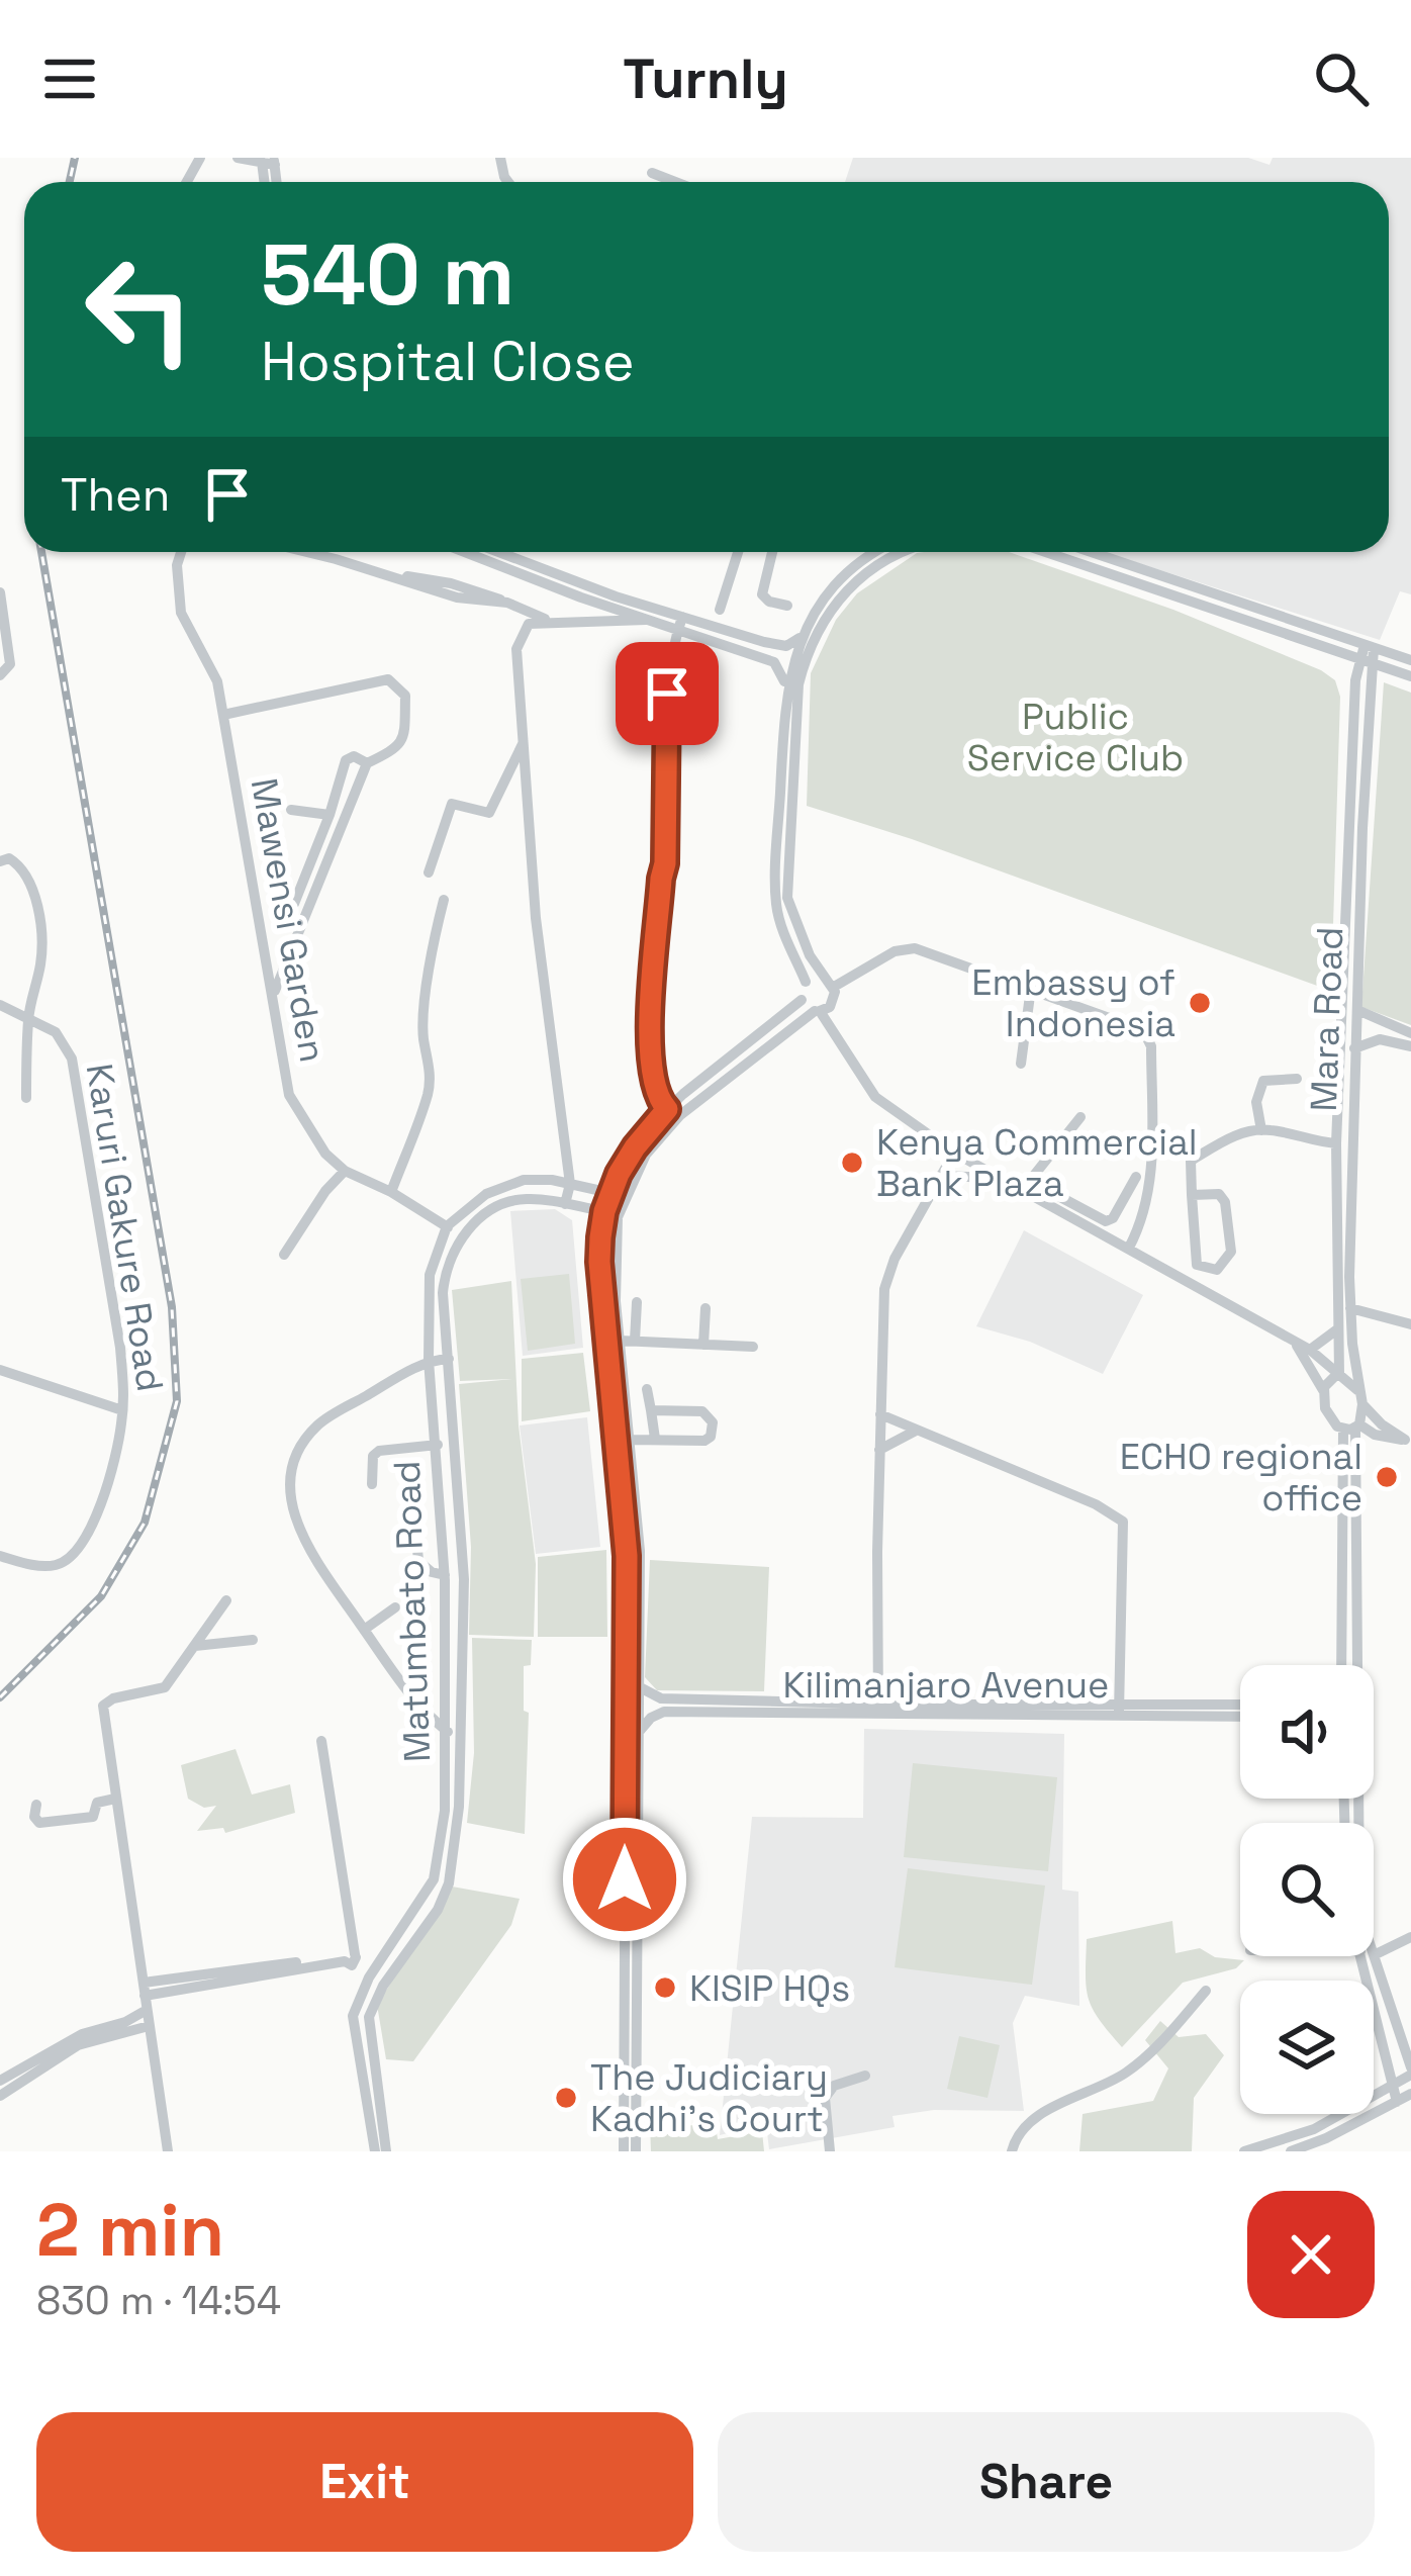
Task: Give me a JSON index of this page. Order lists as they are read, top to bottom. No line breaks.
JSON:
{"streets":{"street":["Mawensi Garden","Mara Road","Karuri Gakure Road","Matumbato Road","Kilimanjaro Avenue"]},"crossings":[["Mawensi Garden","Matumbato Road"]],"parks":["Public Service Club"],"places":["Embassy of Indonesia","Kenya Commercial Bank Plaza","ECHO regional office","KISIP HQs","The Judiciary Kadhi's Court"],"page":{"header":"Turnly","turn":["540 m","Hospital Close"],"then":"Then","heading":["2 min","830 m · 14:54"],"buttons":["Exit","Share"]}}
